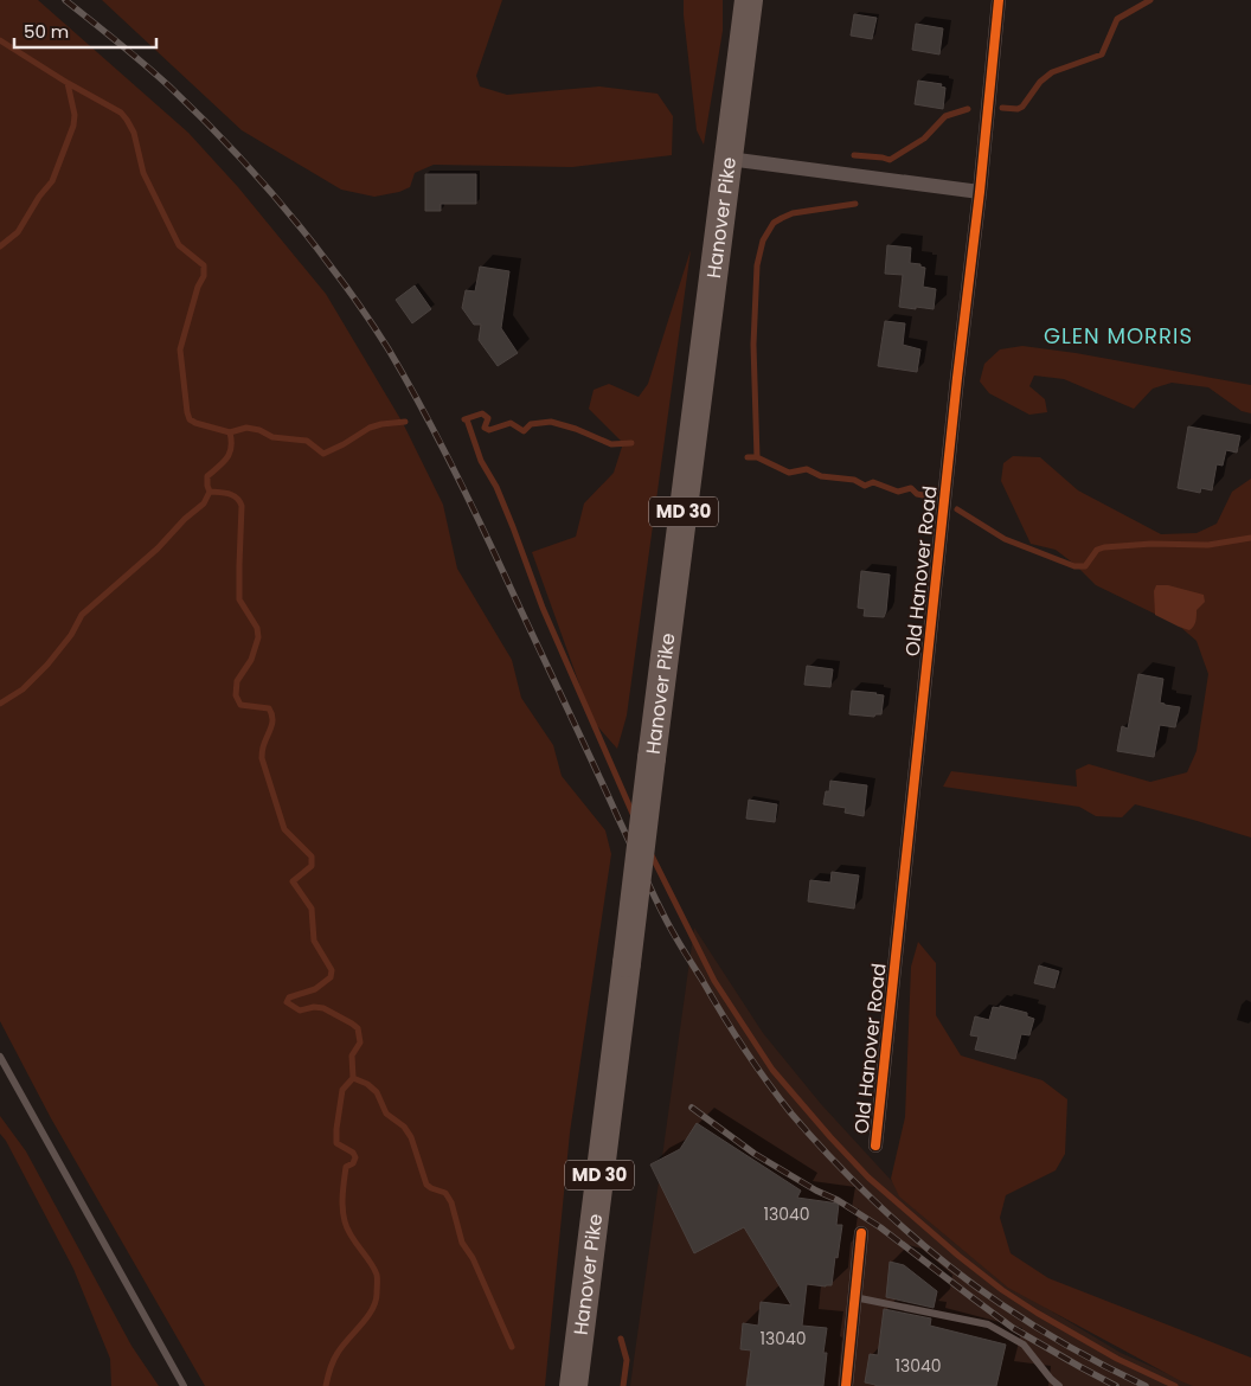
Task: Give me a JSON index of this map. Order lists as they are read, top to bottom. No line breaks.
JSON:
{"streets":{"highway":["Hanover Pike","MD 30"],"street":["Old Hanover Road"]},"districts":["GLEN MORRIS"],"house_numbers":["13040","13040","13040"],"scale_bar":"50 m"}
